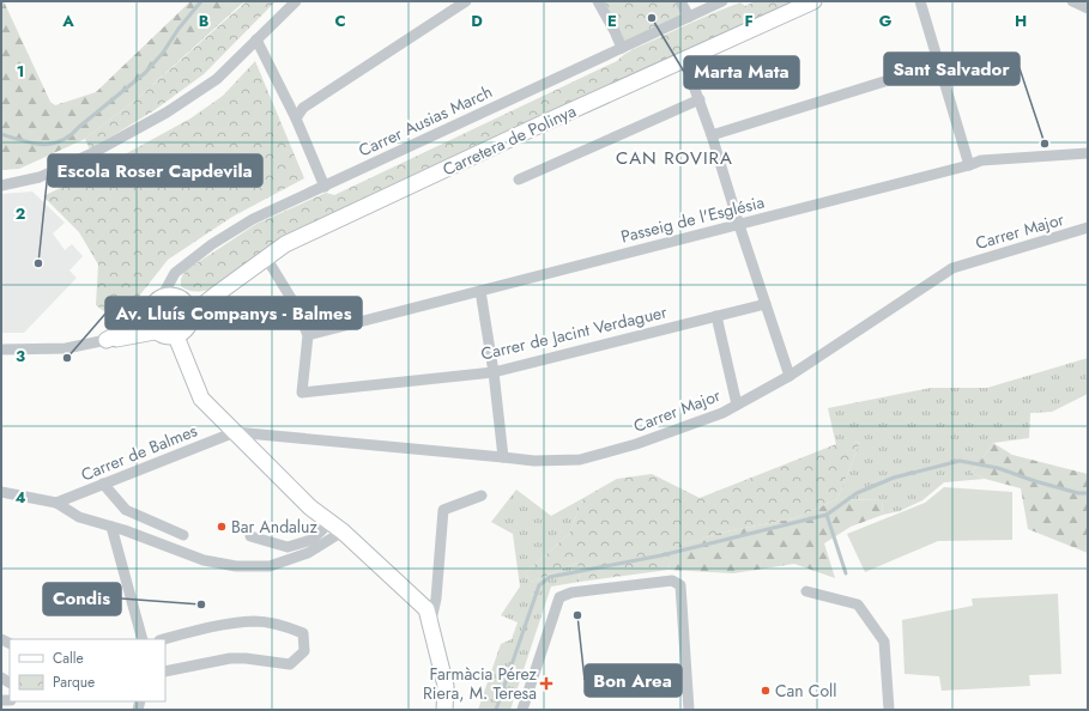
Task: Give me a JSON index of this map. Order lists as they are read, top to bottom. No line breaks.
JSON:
{"streets":{"street":["Carrer Ausias March","Carretera de Polinya","Passeig de l'Església","Carrer Major","Carrer de Jacint Verdaguer","Carrer de Balmes"]},"crossings":[["Carrer Ausias March","Carretera de Polinya"],["Passeig de l'Església","Carrer de Jacint Verdaguer"],["Carrer Major","Carrer de Balmes"]],"districts":["CAN ROVIRA"],"places":{"other":["Marta Mata","Sant Salvador","Escola Roser Capdevila","Av. Lluís Companys - Balmes","Bar Andaluz","Condis","Bon Area","Can Coll"],"health":["Farmàcia Pérez Riera, M. Teresa"]},"legend":["Calle","Parque"],"grid":{"columns":["A","B","C","D","E","F","G","H"],"rows":["1","2","3","4"]}}
